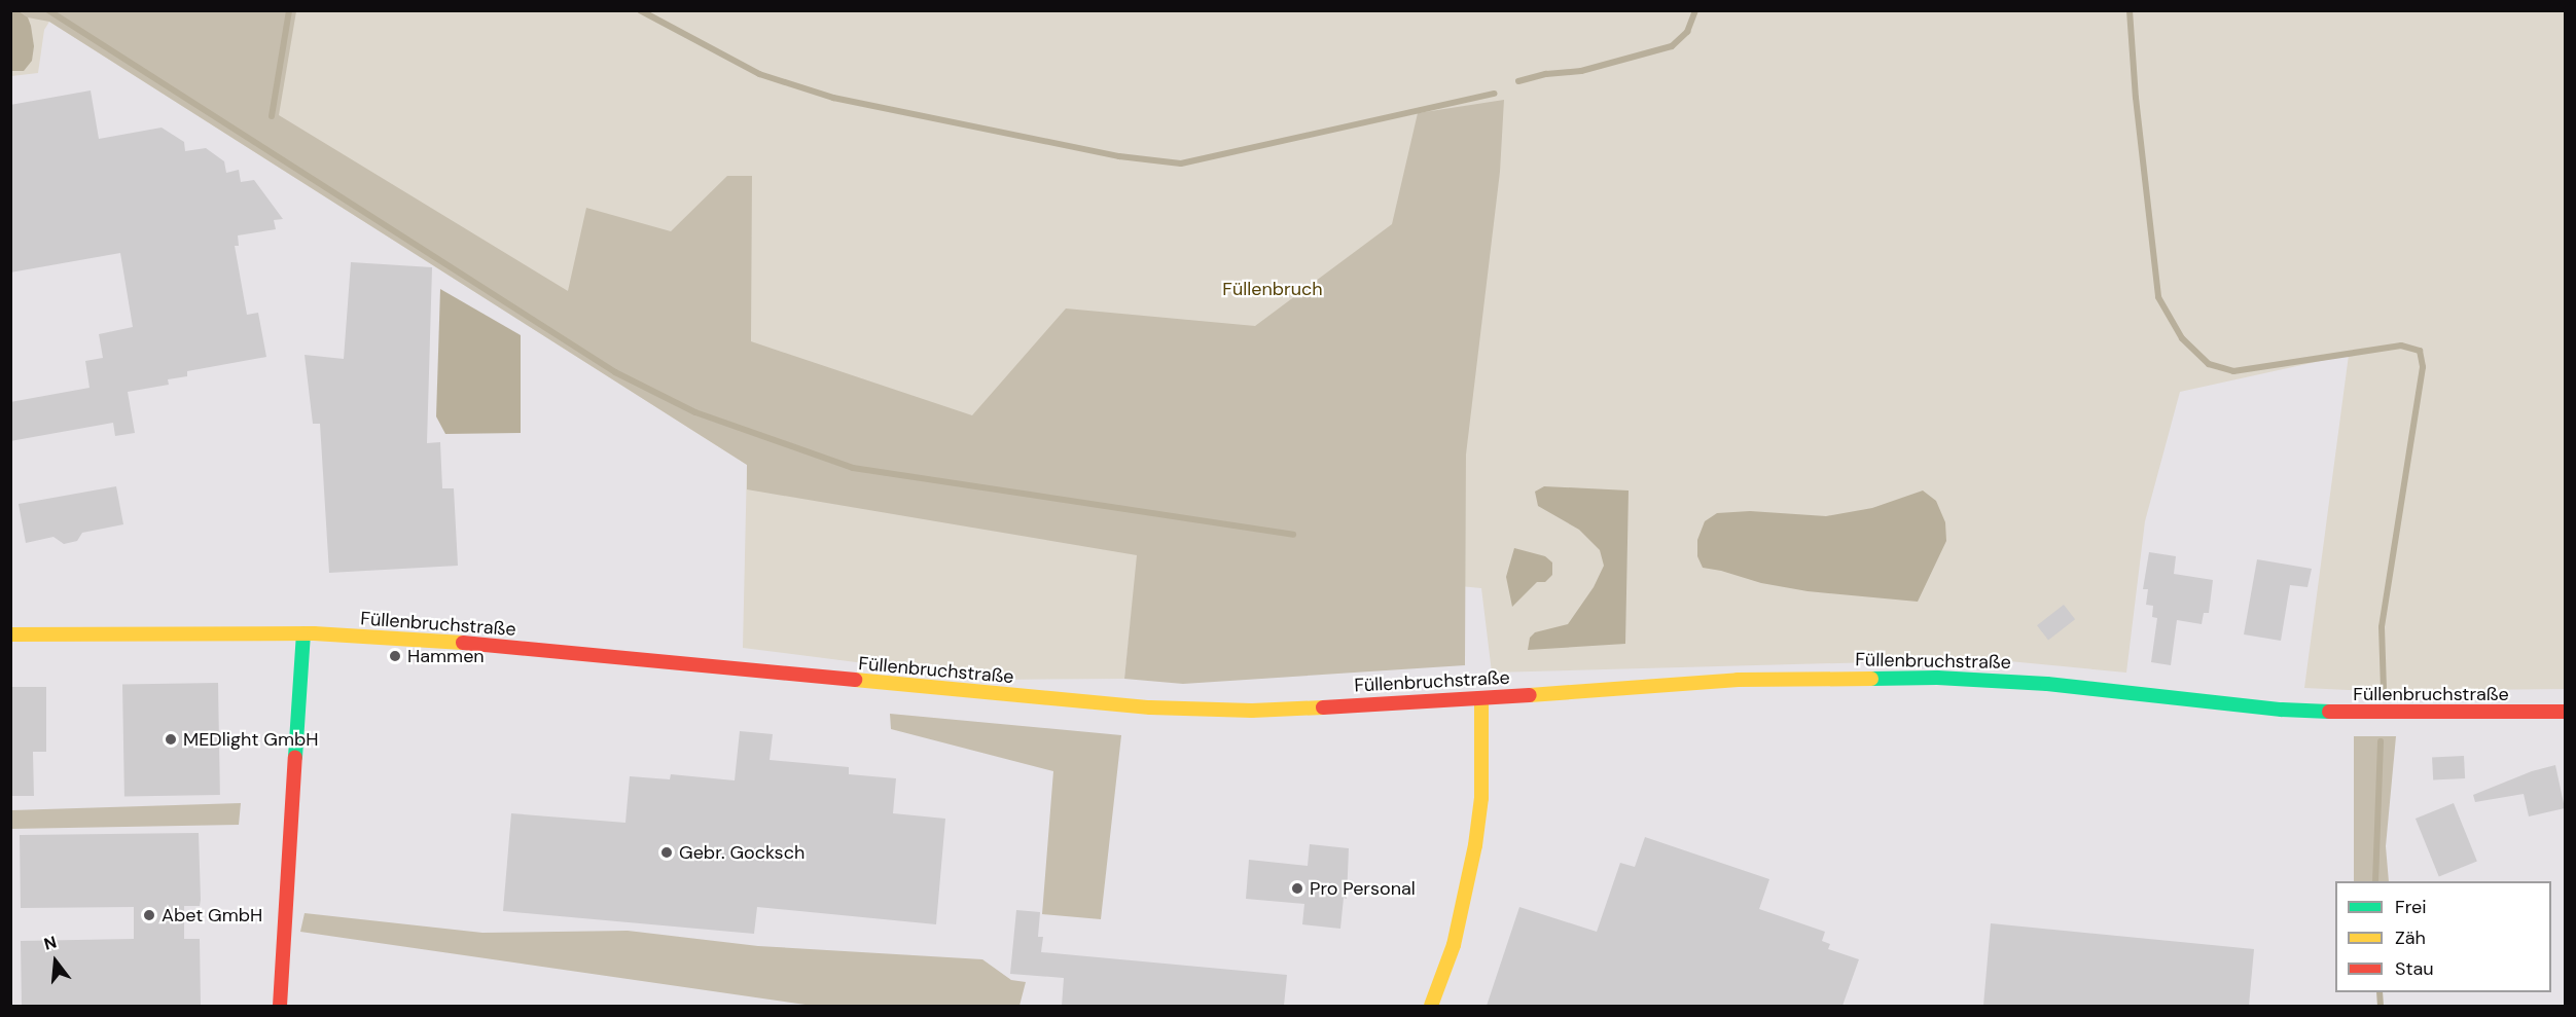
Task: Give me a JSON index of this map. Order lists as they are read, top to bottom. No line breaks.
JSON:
{"streets":{"street":["Füllenbruchstraße"]},"parks":["Füllenbruch"],"places":["Hammen","MEDlight GmbH","Gebr. Gocksch","Pro Personal","Abet GmbH"],"legend":["Frei","Zäh","Stau"],"north":"top"}
